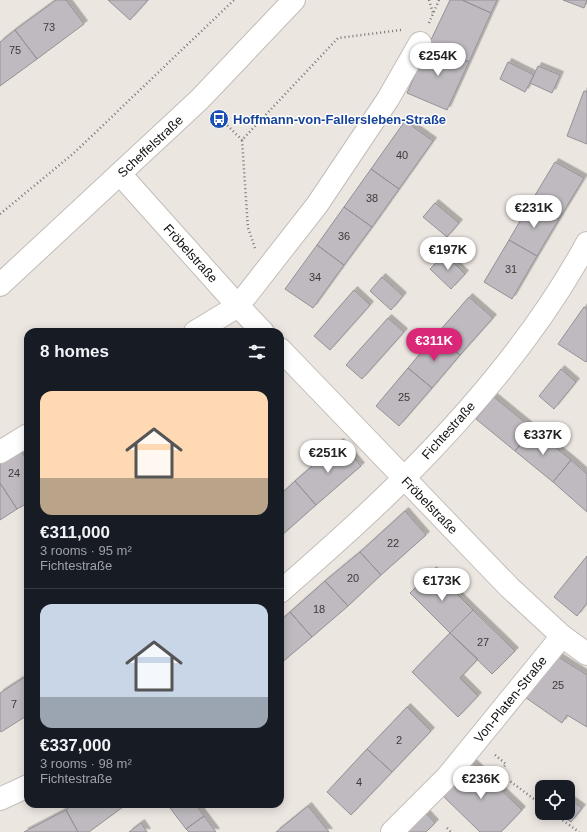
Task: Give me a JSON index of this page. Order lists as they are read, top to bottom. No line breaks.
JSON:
{"streets":{"street":["Scheffelstraße","Fröbelstraße","Fichtestraße","Von-Platen-Straße"]},"crossings":[["Scheffelstraße","Fröbelstraße"],["Fröbelstraße","Fichtestraße"],["Fröbelstraße","Von-Platen-Straße"]],"places":{"bus stop":["Hoffmann-von-Fallersleben-Straße"]},"house_numbers":["73","75","40","38","36","31","34","25","24","22","20","18","27","25","7","2","4"],"page":{"price":["€254K","€231K","€197K","€311K","€337K","€251K","€173K","€236K"],"heading":"8 homes","list":[{"name":"€311,000","note":"3 rooms · 95 m² · Fichtestraße"},{"name":"€337,000","note":"3 rooms · 98 m² · Fichtestraße"}]}}
